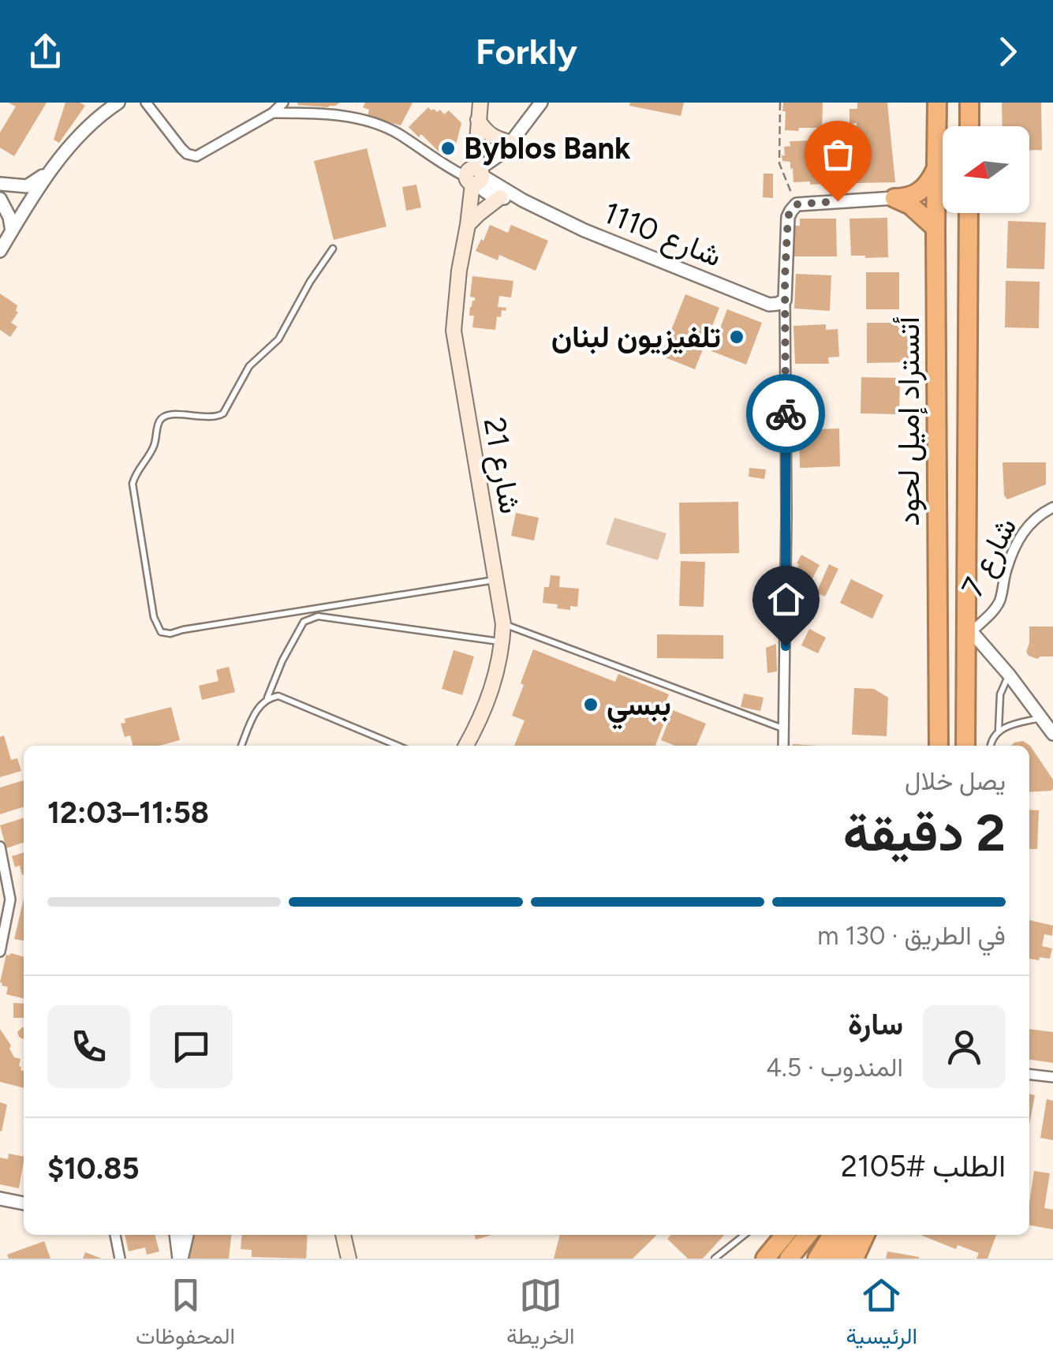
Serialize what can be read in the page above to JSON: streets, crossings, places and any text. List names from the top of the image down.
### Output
{
  "streets": {
    "highway": ["أتستراد إميل لحود"],
    "main road": ["شارع 21"],
    "street": ["شارع 1110", "شارع 7"]
  },
  "crossings": [
    ["أتستراد إميل لحود", "شارع 7"]
  ],
  "places": ["Byblos Bank", "تلفيزيون لبنان", "ببسي"],
  "north": "left",
  "page": {
    "header": "Forkly",
    "heading": ["2 دقيقة", "يصل خلال", "11:58–12:03"],
    "panel": [
      "سارة",
      "المندوب · 4.5",
      "الطلب #2105",
      "$10.85"
    ],
    "bar": "في الطريق · 130 m",
    "tabs": ["الرئيسية", "الخريطة", "المحفوظات"]
  }
}
